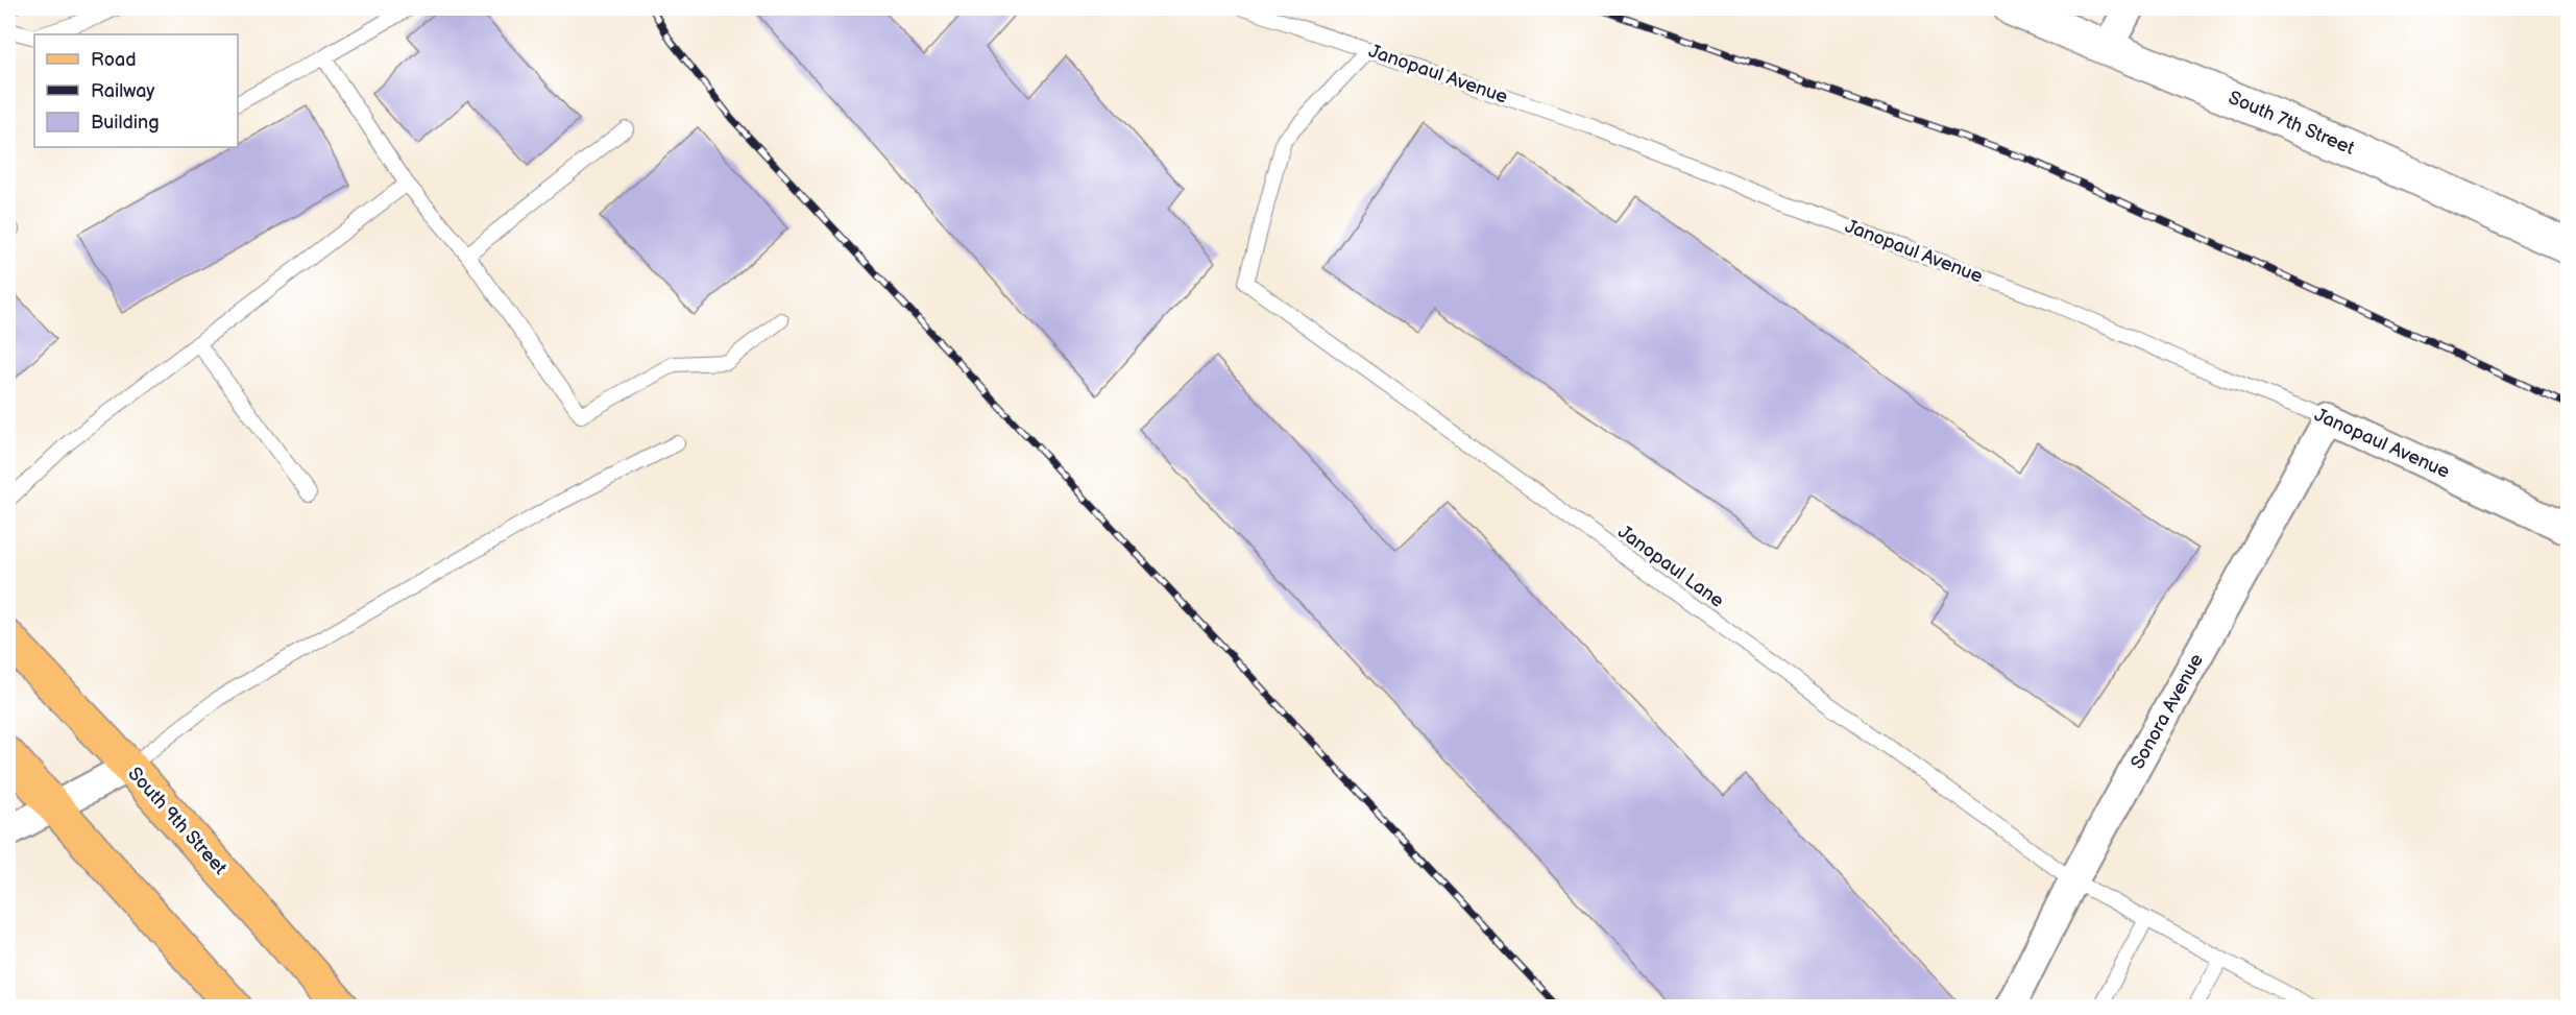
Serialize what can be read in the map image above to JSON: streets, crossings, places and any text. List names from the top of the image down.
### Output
{
  "streets": {
    "main road": ["South 9th Street"],
    "street": ["Janopaul Avenue", "South 7th Street", "Sonora Avenue"],
    "lane": ["Janopaul Lane"]
  },
  "crossings": [
    ["Janopaul Avenue", "Janopaul Lane"],
    ["Janopaul Avenue", "Sonora Avenue"],
    ["Janopaul Lane", "Sonora Avenue"]
  ],
  "legend": ["Road", "Railway", "Building"]
}
